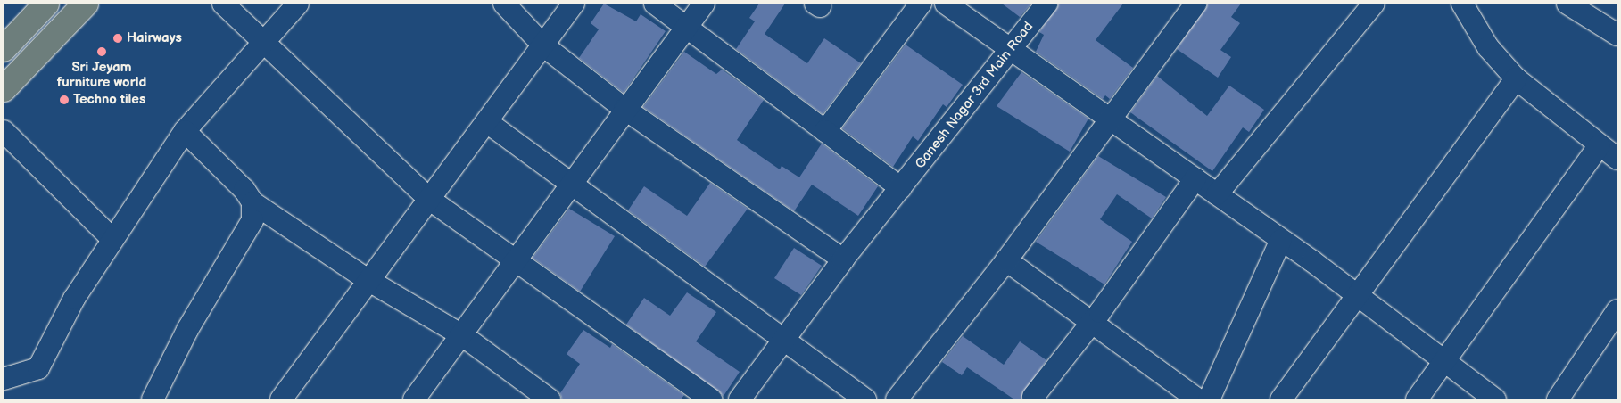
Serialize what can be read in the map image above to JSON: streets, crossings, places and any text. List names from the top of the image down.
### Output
{
  "streets": {
    "street": ["Ganesh Nagar 3rd Main Road"]
  },
  "places": ["Hairways", "Sri Jeyam furniture world", "Techno tiles"]
}
